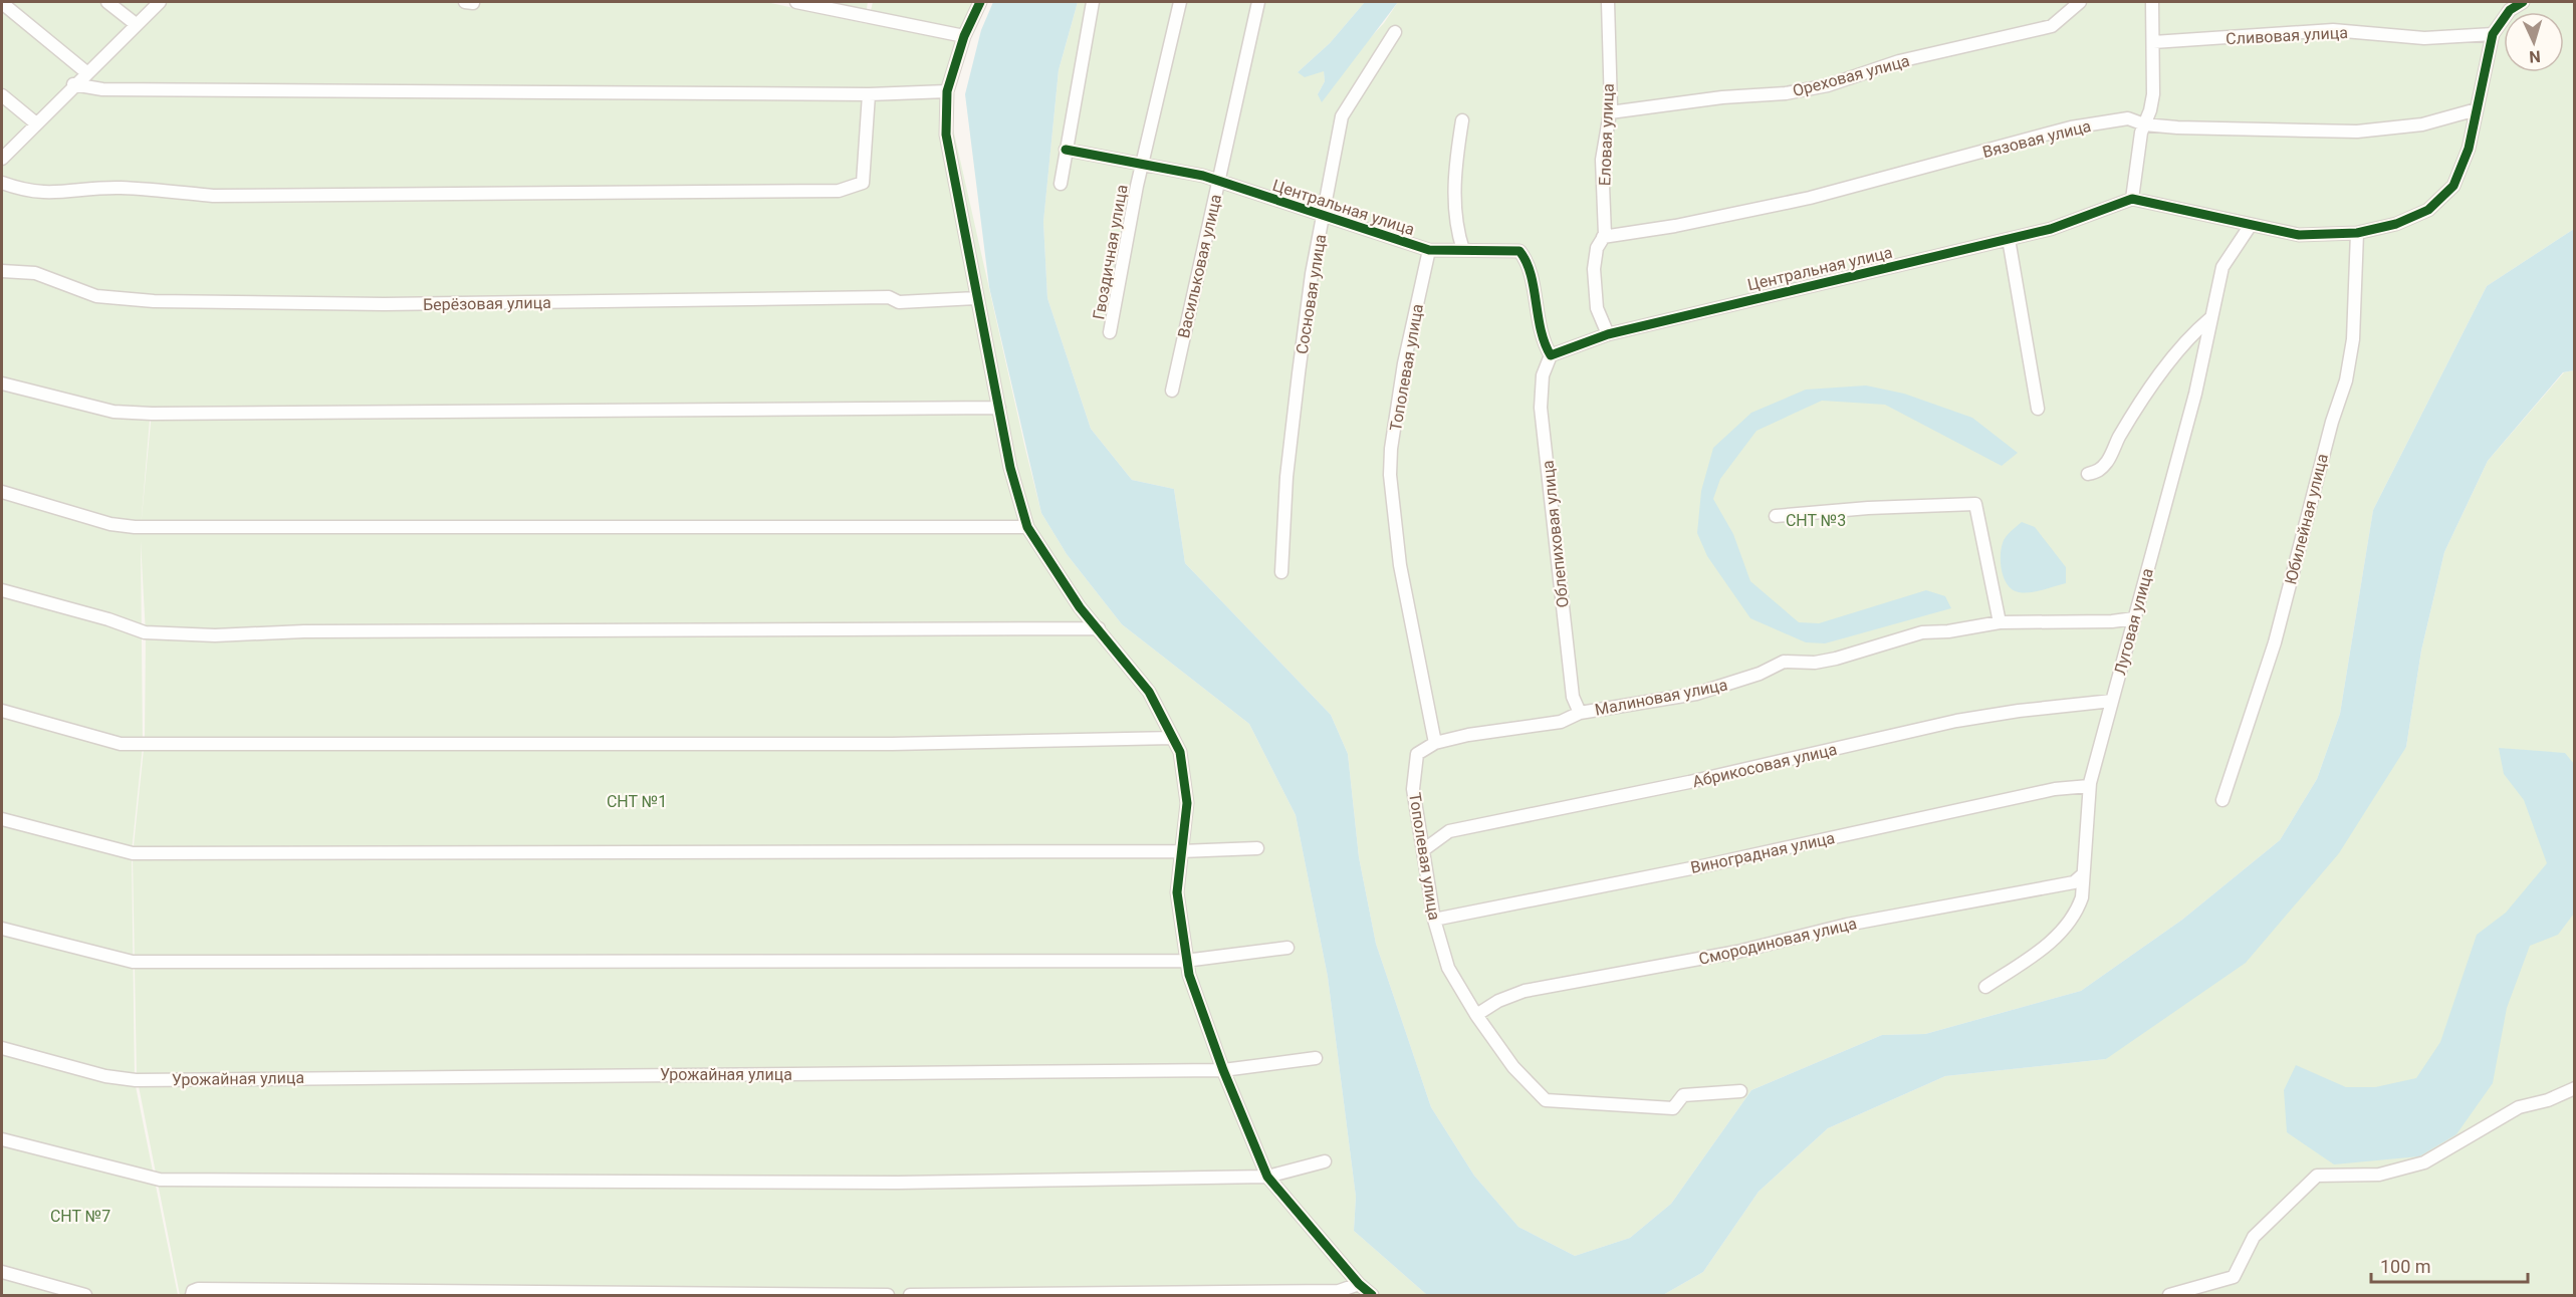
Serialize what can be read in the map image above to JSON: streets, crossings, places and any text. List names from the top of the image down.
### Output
{
  "streets": {
    "street": [
      "Сливовая улица",
      "Ореховая улица",
      "Еловая улица",
      "Вязовая улица",
      "Центральная улица",
      "Гвоздичная улица",
      "Васильковая улица",
      "Сосновая улица",
      "Берёзовая улица",
      "Тополевая улица",
      "Юбилейная улица",
      "Облепиховая улица",
      "Луговая улица",
      "Малиновая улица",
      "Абрикосовая улица",
      "Виноградная улица",
      "Смородиновая улица",
      "Урожайная улица"
    ]
  },
  "crossings": [
    ["Ореховая улица", "Еловая улица"],
    ["Еловая улица", "Вязовая улица"],
    ["Еловая улица", "Центральная улица"],
    ["Центральная улица", "Гвоздичная улица"],
    ["Центральная улица", "Васильковая улица"],
    ["Центральная улица", "Сосновая улица"],
    ["Центральная улица", "Тополевая улица"],
    ["Центральная улица", "Облепиховая улица"],
    ["Тополевая улица", "Малиновая улица"],
    ["Тополевая улица", "Абрикосовая улица"],
    ["Тополевая улица", "Виноградная улица"],
    ["Тополевая улица", "Смородиновая улица"],
    ["Облепиховая улица", "Малиновая улица"],
    ["Луговая улица", "Малиновая улица"],
    ["Луговая улица", "Абрикосовая улица"],
    ["Луговая улица", "Виноградная улица"],
    ["Луговая улица", "Смородиновая улица"]
  ],
  "parks": ["СНТ №3", "СНТ №1", "СНТ №7"],
  "scale_bar": "100 m",
  "north": "bottom"
}
